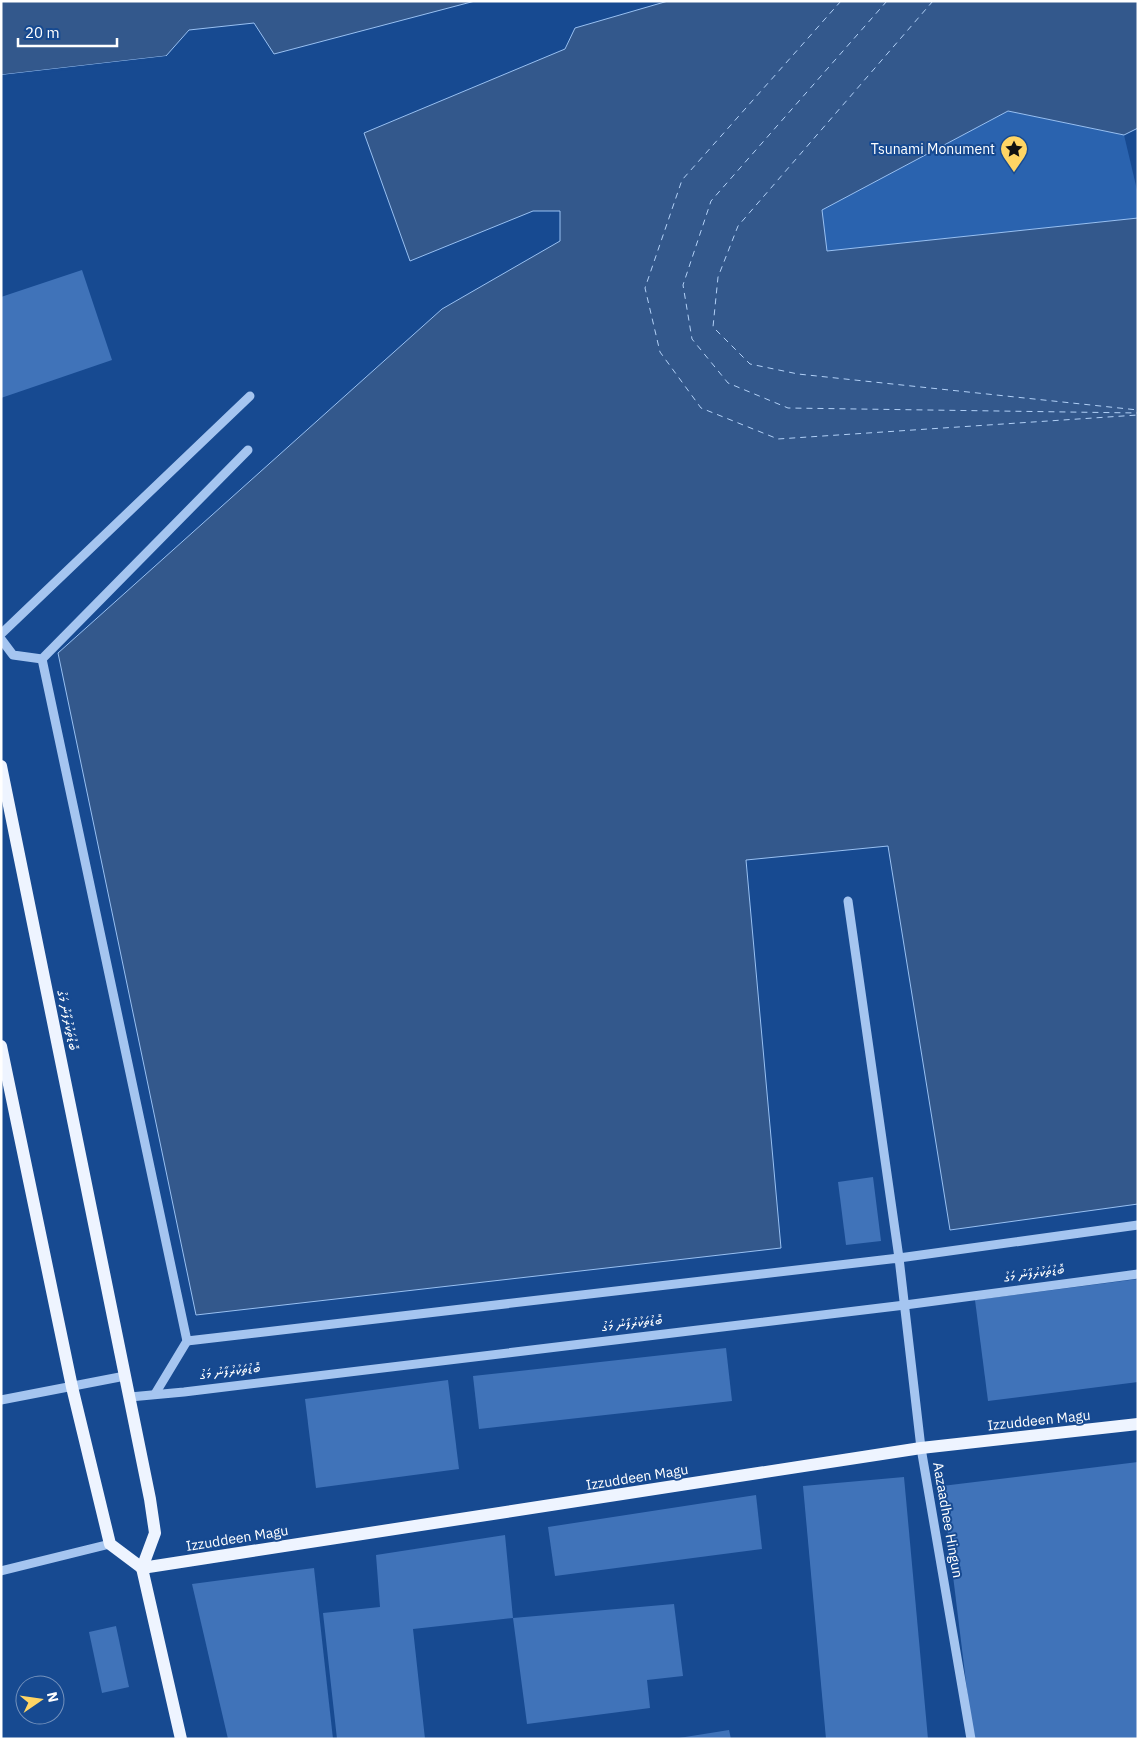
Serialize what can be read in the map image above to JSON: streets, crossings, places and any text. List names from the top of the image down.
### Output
{
  "streets": {
    "main road": ["ބޮޑުތަކުރުފާނު މަގު", "Izzuddeen Magu"],
    "street": ["Aazaadhee Hingun"]
  },
  "crossings": [
    ["ބޮޑުތަކުރުފާނު މަގު", "Izzuddeen Magu"],
    ["ބޮޑުތަކުރުފާނު މަގު", "Aazaadhee Hingun"],
    ["Izzuddeen Magu", "Aazaadhee Hingun"]
  ],
  "places": {
    "place": ["Tsunami Monument"]
  },
  "scale_bar": "20 m",
  "north": "right"
}
